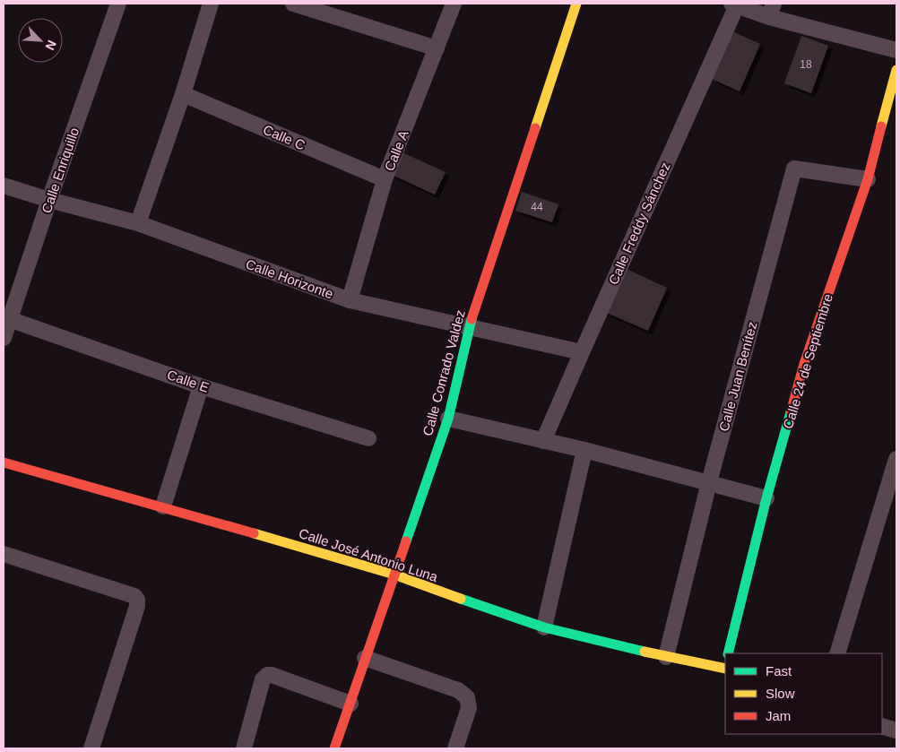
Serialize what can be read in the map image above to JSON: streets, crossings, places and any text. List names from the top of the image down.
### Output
{
  "streets": {
    "street": [
      "Calle C",
      "Calle A",
      "Calle Enriquillo",
      "Calle Freddy Sánchez",
      "Calle Horizonte",
      "Calle 24 de Septiembre",
      "Calle Conrado Valdez",
      "Calle Juan Benítez",
      "Calle E",
      "Calle José Antonio Luna"
    ]
  },
  "crossings": [
    ["Calle C", "Calle A"],
    ["Calle A", "Calle Horizonte"],
    ["Calle Enriquillo", "Calle Horizonte"],
    ["Calle Enriquillo", "Calle E"],
    ["Calle Freddy Sánchez", "Calle Horizonte"],
    ["Calle Horizonte", "Calle Conrado Valdez"],
    ["Calle 24 de Septiembre", "Calle Juan Benítez"],
    ["Calle Conrado Valdez", "Calle José Antonio Luna"],
    ["Calle Juan Benítez", "Calle José Antonio Luna"]
  ],
  "house_numbers": ["18", "44"],
  "legend": ["Fast", "Slow", "Jam"],
  "north": "bottom right"
}
